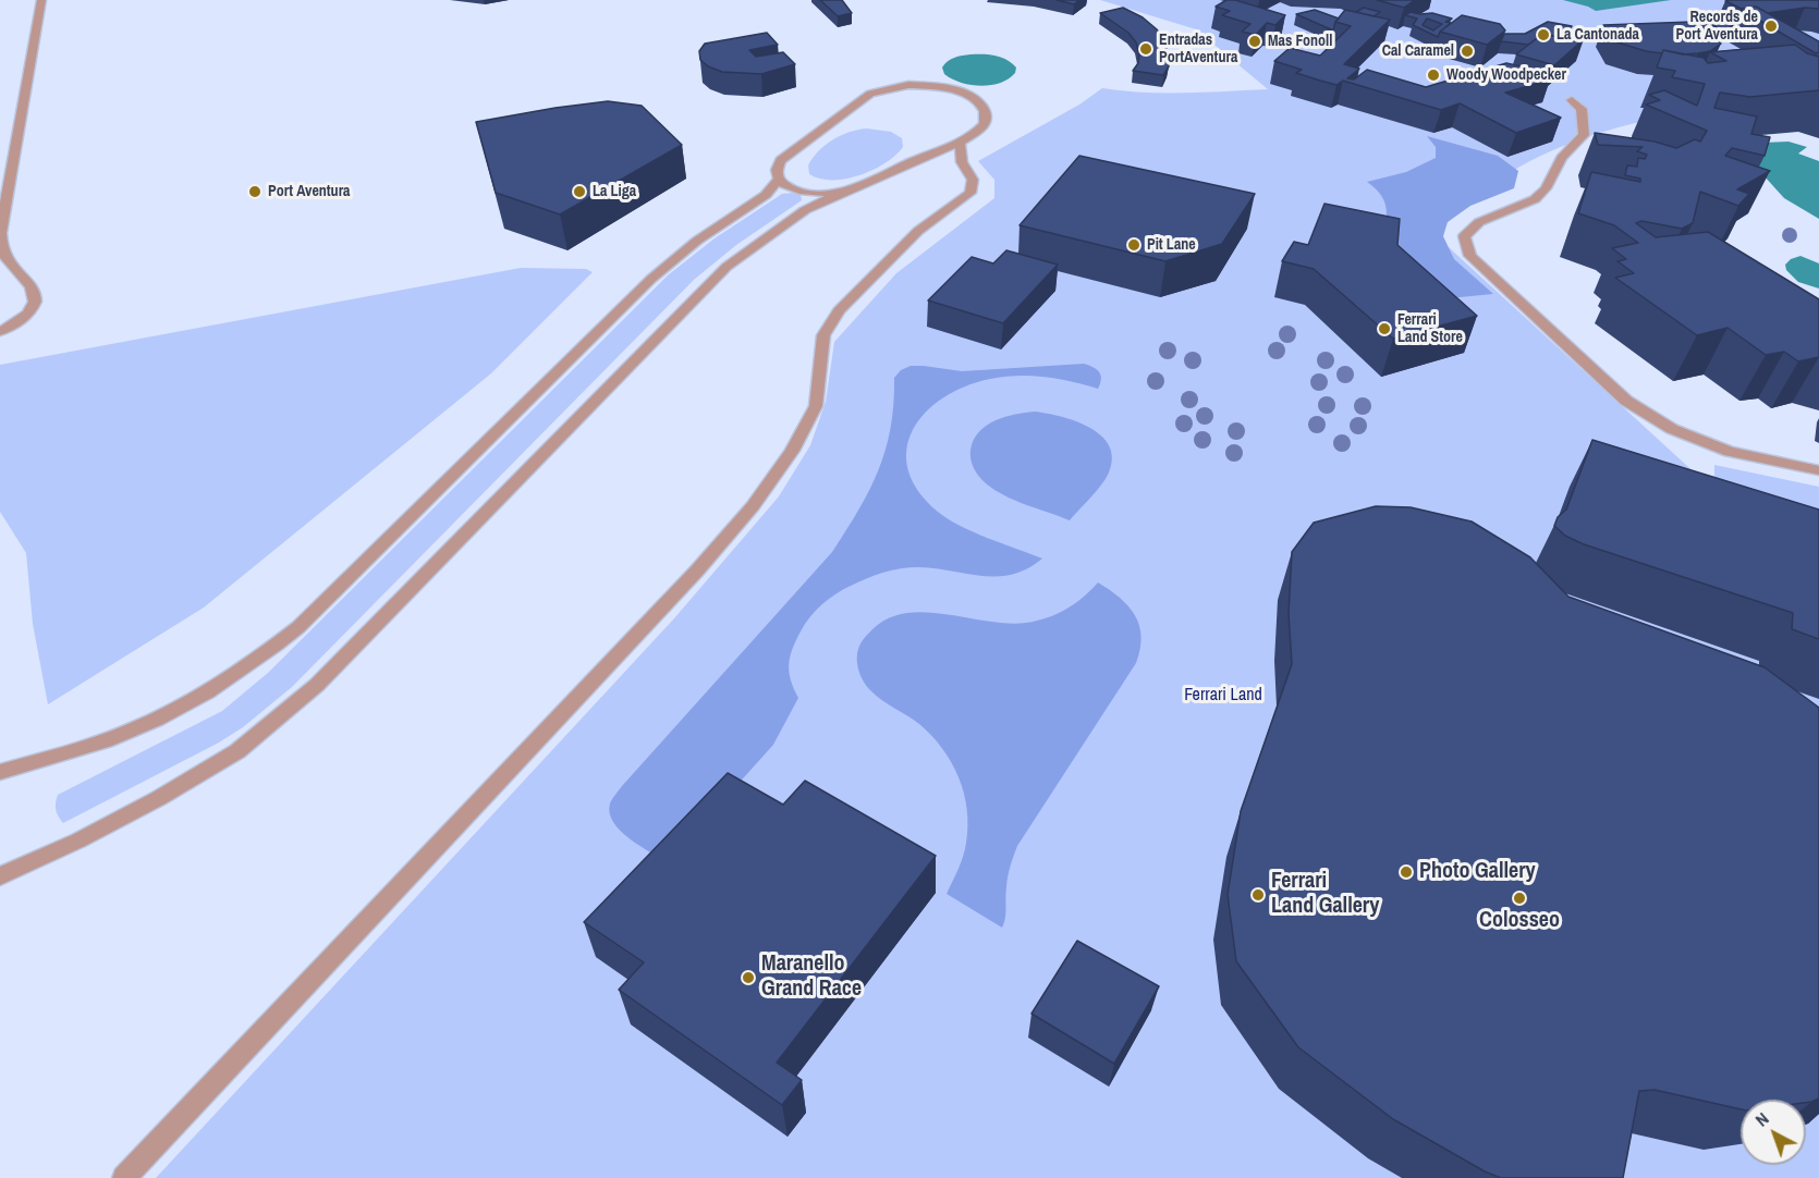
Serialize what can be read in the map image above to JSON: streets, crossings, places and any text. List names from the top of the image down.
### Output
{
  "parks": ["Ferrari Land"],
  "places": [
    "Records de Port Aventura",
    "La Cantonada",
    "Mas Fonoll",
    "Entradas PortAventura",
    "Cal Caramel",
    "Woody Woodpecker",
    "Port Aventura",
    "La Liga",
    "Pit Lane",
    "Ferrari Land Store",
    "Photo Gallery",
    "Ferrari Land Gallery",
    "Colosseo",
    "Maranello Grand Race"
  ],
  "north": "top left"
}
